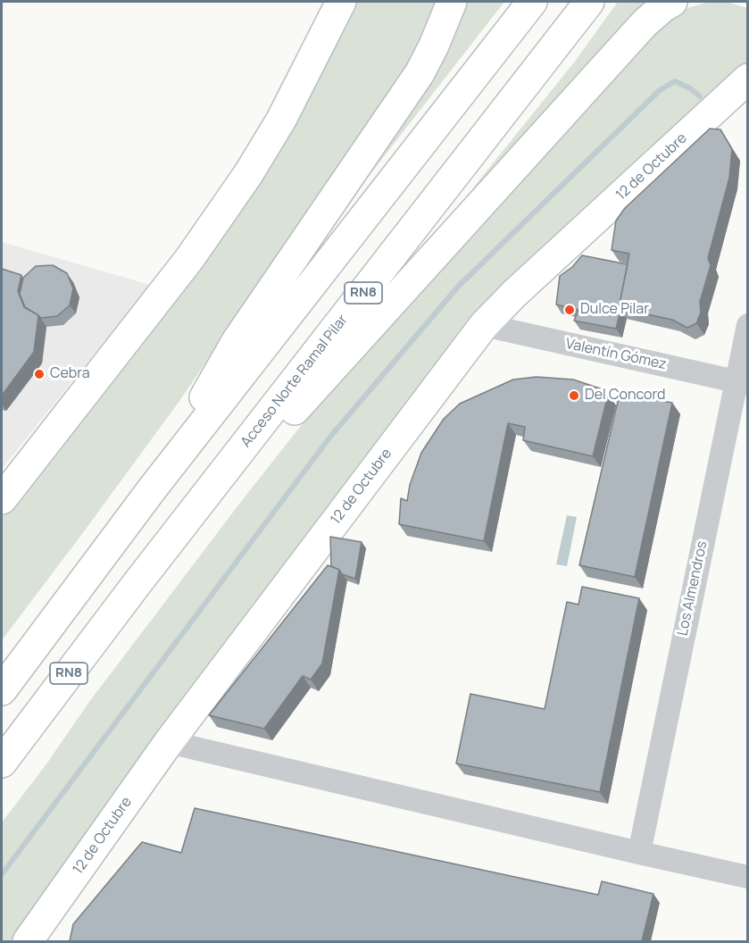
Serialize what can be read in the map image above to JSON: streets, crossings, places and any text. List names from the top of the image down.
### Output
{
  "streets": {
    "main road": ["12 de Octubre", "RN8", "Acceso Norte Ramal Pilar"],
    "street": ["Valentín Gómez", "Los Almendros"]
  },
  "crossings": [
    ["12 de Octubre", "Valentín Gómez"],
    ["Valentín Gómez", "Los Almendros"]
  ],
  "places": ["Dulce Pilar", "Cebra", "Del Concord"]
}
